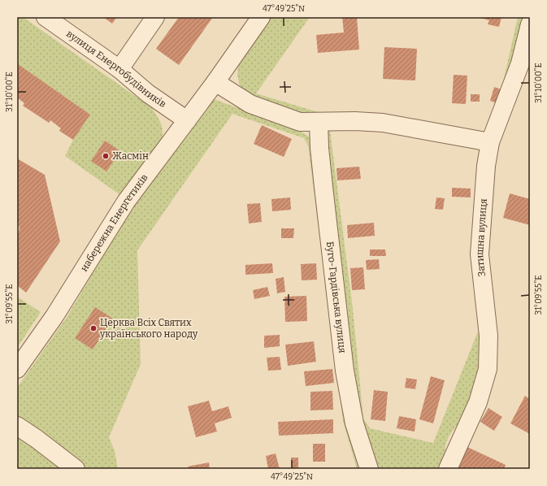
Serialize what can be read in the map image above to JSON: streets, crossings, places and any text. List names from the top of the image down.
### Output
{
  "streets": {
    "street": [
      "вулиця Енергобудівників",
      "набережна Енергетиків",
      "Затишна вулиця",
      "Буго-Гардівська вулиця"
    ]
  },
  "crossings": [
    ["вулиця Енергобудівників", "набережна Енергетиків"]
  ],
  "places": ["Жасмін", "Церква Всіх Святих українського народу"],
  "coordinates": ["47°49'25\"N", "31°10'00\"E", "31°09'55\"E"]
}
